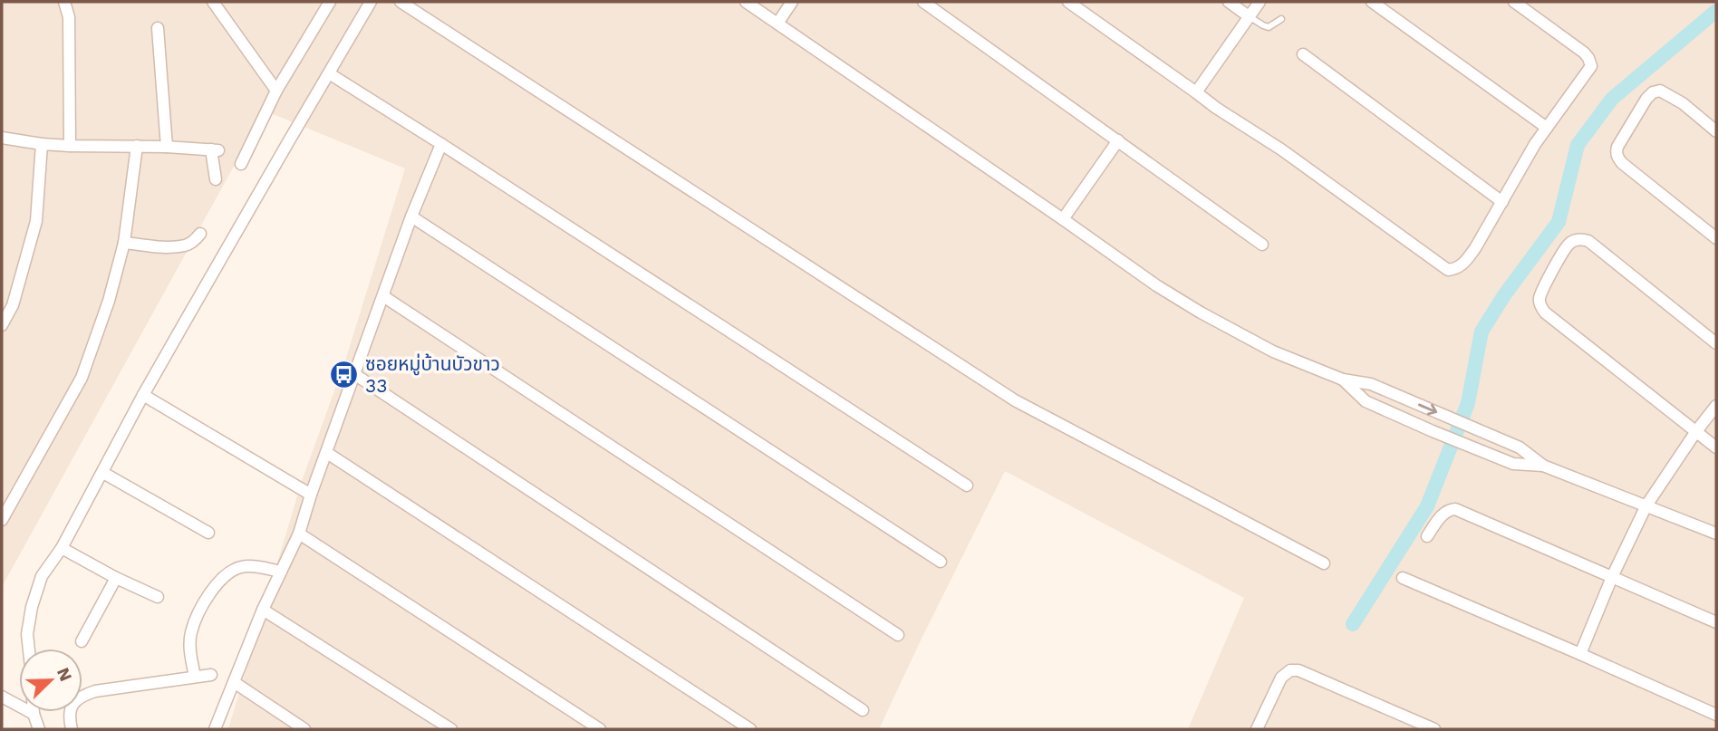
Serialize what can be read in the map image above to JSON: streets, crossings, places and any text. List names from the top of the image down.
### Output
{
  "places": {
    "bus stop": ["ซอยหมู่บ้านบัวขาว 33"]
  },
  "north": "top right"
}
